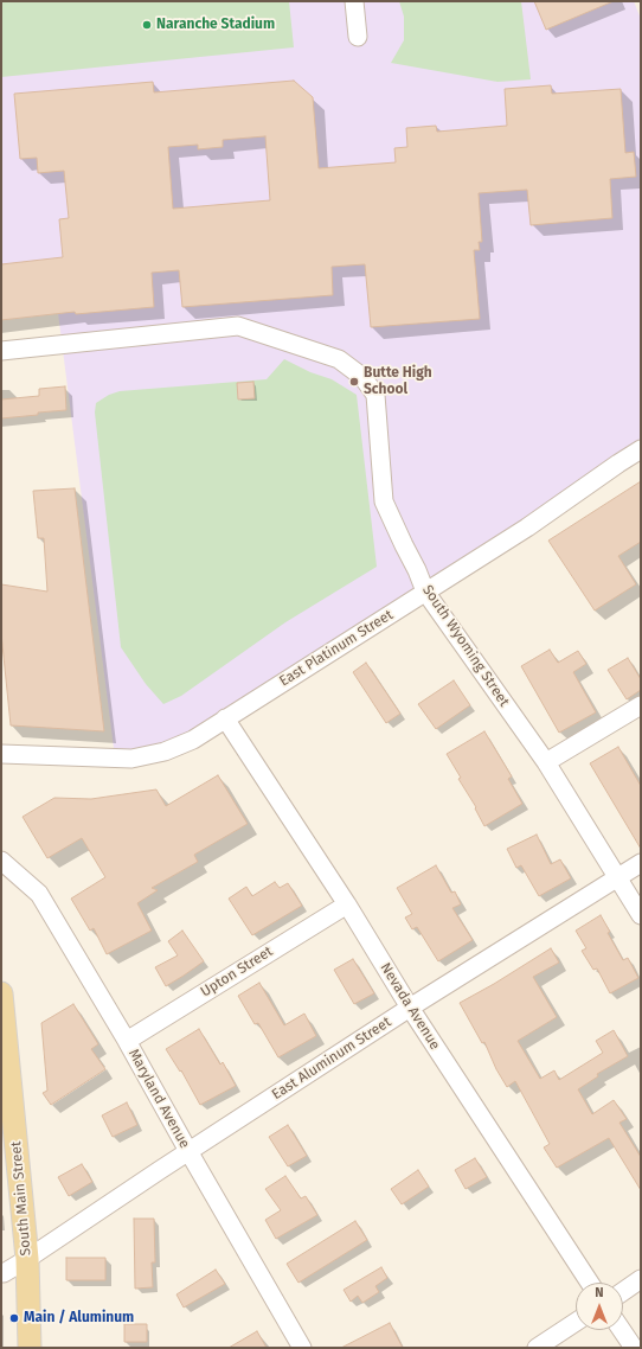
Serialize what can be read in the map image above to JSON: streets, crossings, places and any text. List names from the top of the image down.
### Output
{
  "streets": {
    "main road": ["South Main Street"],
    "street": [
      "South Wyoming Street",
      "East Platinum Street",
      "Upton Street",
      "Nevada Avenue",
      "East Aluminum Street",
      "Maryland Avenue"
    ]
  },
  "crossings": [
    ["South Wyoming Street", "East Platinum Street"],
    ["South Wyoming Street", "East Aluminum Street"],
    ["East Platinum Street", "Nevada Avenue"],
    ["Upton Street", "Nevada Avenue"],
    ["Upton Street", "Maryland Avenue"],
    ["Nevada Avenue", "East Aluminum Street"],
    ["East Aluminum Street", "Maryland Avenue"],
    ["East Aluminum Street", "South Main Street"]
  ],
  "places": ["Naranche Stadium", "Butte High School", "Main / Aluminum"],
  "north": "top"
}
